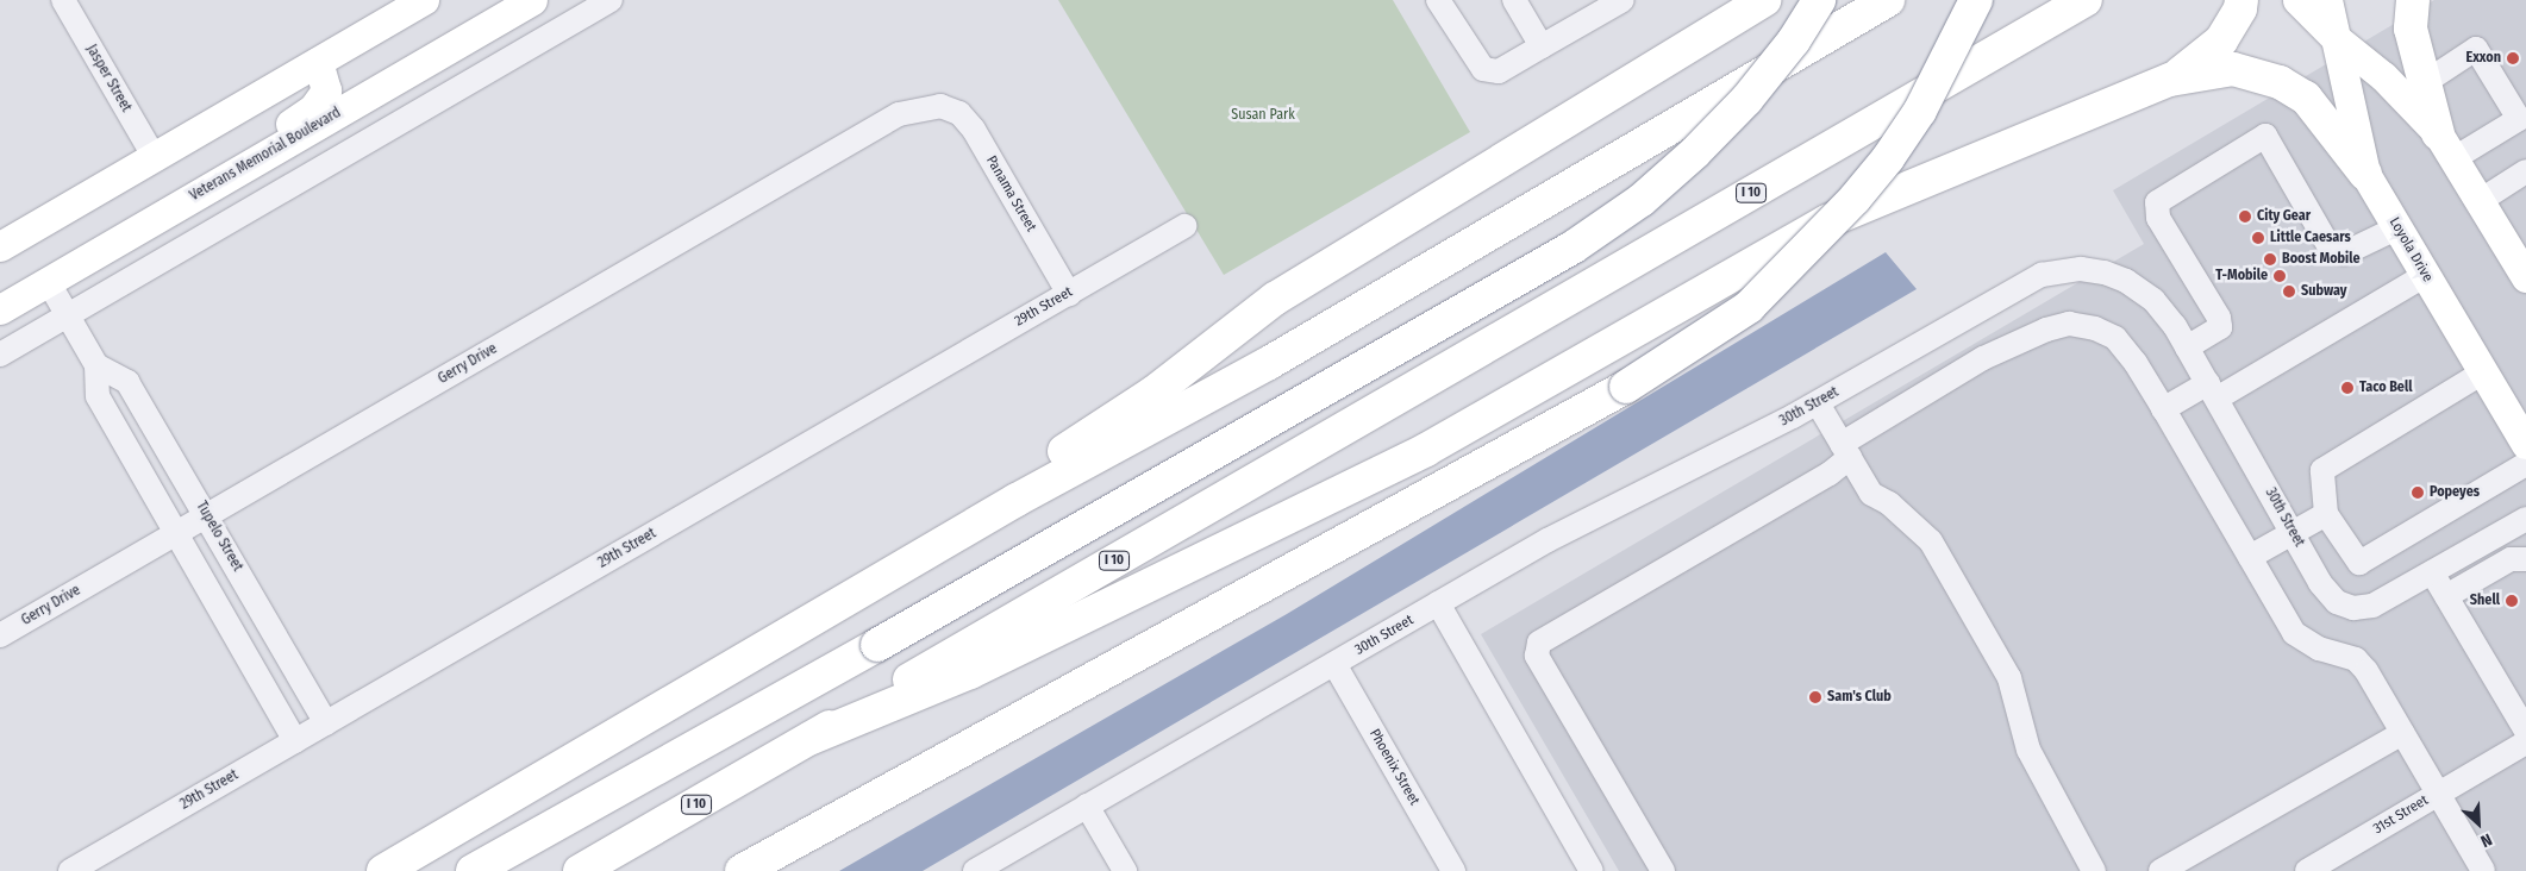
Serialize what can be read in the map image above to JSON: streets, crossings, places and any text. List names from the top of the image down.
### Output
{
  "streets": {
    "highway": ["I 10"],
    "main road": ["Veterans Memorial Boulevard", "Loyola Drive"],
    "street": [
      "Jasper Street",
      "Panama Street",
      "29th Street",
      "Gerry Drive",
      "30th Street",
      "Tupelo Street",
      "Phoenix Street",
      "31st Street"
    ]
  },
  "crossings": [
    ["Panama Street", "29th Street"],
    ["Panama Street", "Gerry Drive"],
    ["29th Street", "Tupelo Street"],
    ["Gerry Drive", "Tupelo Street"],
    ["30th Street", "Phoenix Street"]
  ],
  "parks": ["Susan Park"],
  "places": [
    "Exxon",
    "City Gear",
    "Little Caesars",
    "Boost Mobile",
    "T-Mobile",
    "Subway",
    "Taco Bell",
    "Popeyes",
    "Shell",
    "Sam's Club"
  ],
  "north": "bottom right"
}
